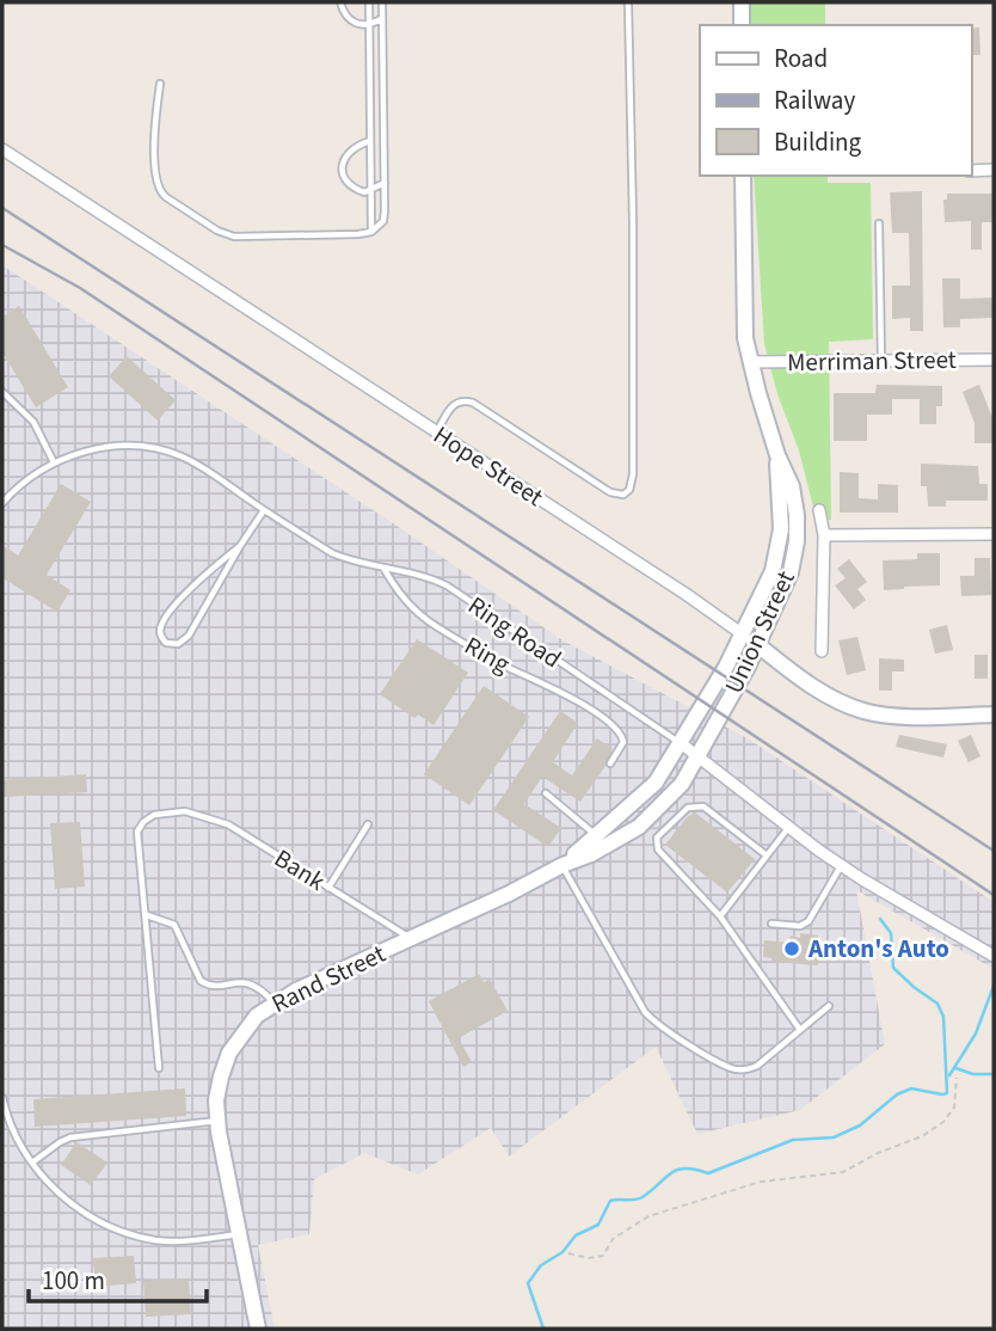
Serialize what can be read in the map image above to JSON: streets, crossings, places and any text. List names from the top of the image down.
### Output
{
  "streets": {
    "street": [
      "Merriman Street",
      "Hope Street",
      "Ring Road",
      "Union Street",
      "Rand Street"
    ],
    "lane": ["Ring", "Bank"]
  },
  "crossings": [
    ["Merriman Street", "Union Street"],
    ["Hope Street", "Union Street"],
    ["Ring Road", "Union Street"],
    ["Ring Road", "Ring"],
    ["Ring Road", "Rand Street"],
    ["Union Street", "Rand Street"],
    ["Bank", "Rand Street"]
  ],
  "places": ["Anton's Auto"],
  "legend": ["Road", "Railway", "Building"],
  "scale_bar": "100 m"
}
